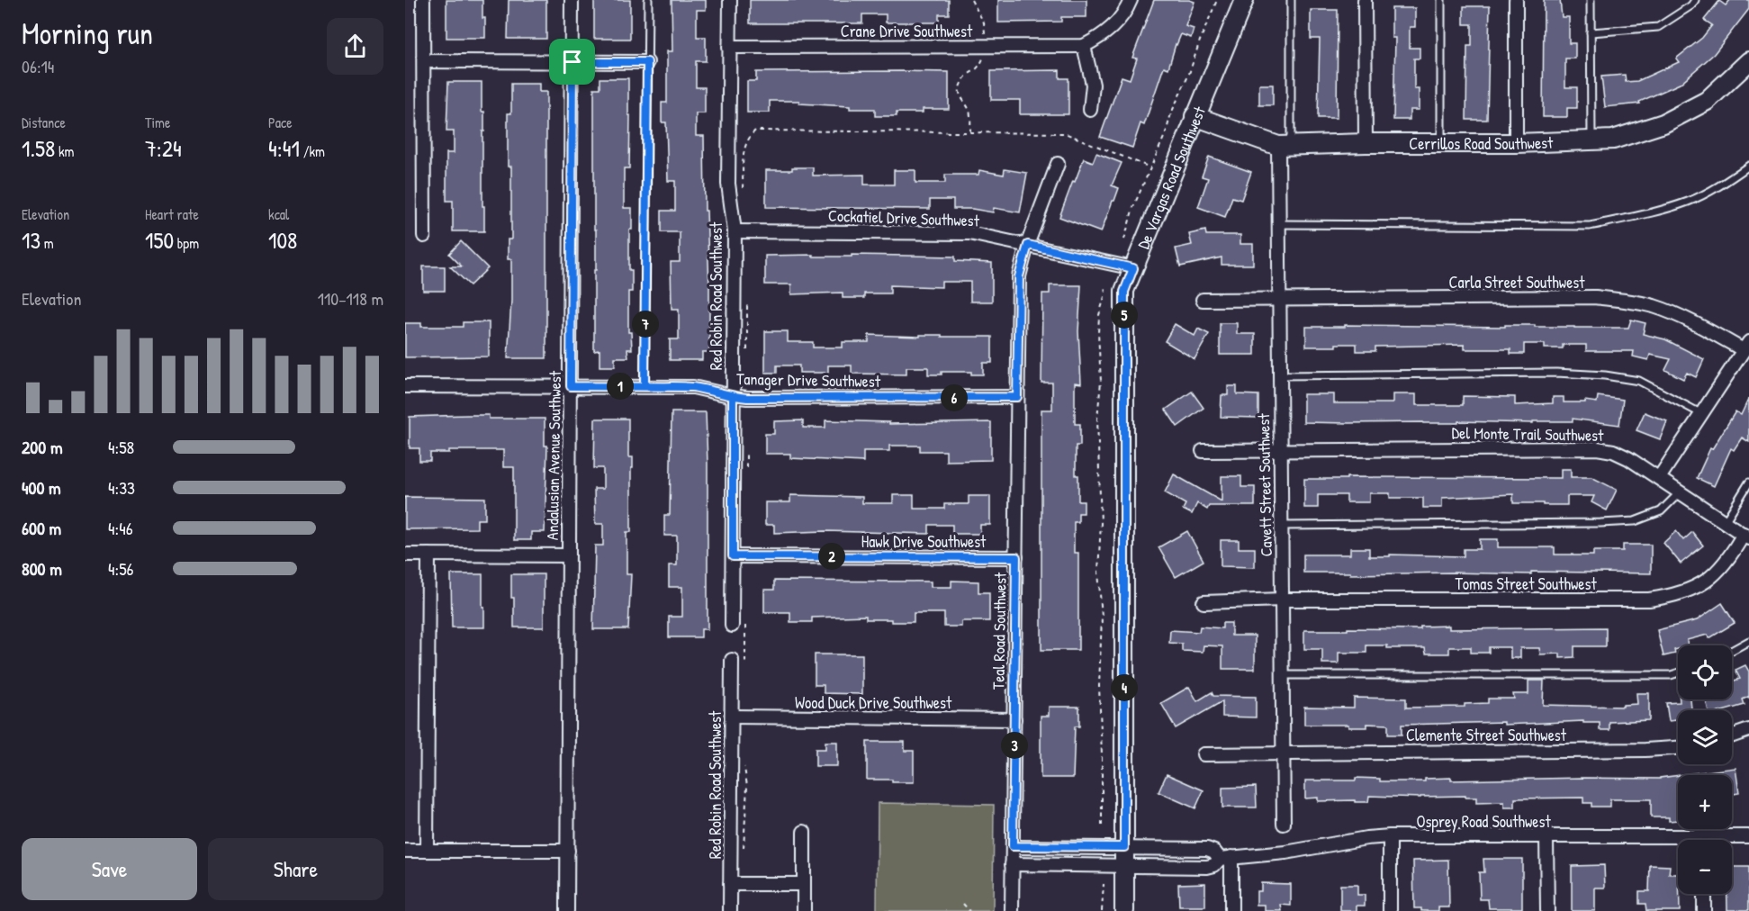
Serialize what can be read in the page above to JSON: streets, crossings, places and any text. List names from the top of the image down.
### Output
{
  "streets": {
    "street": [
      "Crane Drive Southwest",
      "Cerrillos Road Southwest",
      "De Vargas Road Southwest",
      "Cockatiel Drive Southwest",
      "Carla Street Southwest",
      "Red Robin Road Southwest",
      "Tanager Drive Southwest",
      "Del Monte Trail Southwest",
      "Andalusian Avenue Southwest",
      "Cavett Street Southwest",
      "Hawk Drive Southwest",
      "Tomas Street Southwest",
      "Teal Road Southwest",
      "Wood Duck Drive Southwest",
      "Clemente Street Southwest",
      "Osprey Road Southwest"
    ]
  },
  "crossings": [
    ["Crane Drive Southwest", "Red Robin Road Southwest"],
    ["Cerrillos Road Southwest", "De Vargas Road Southwest"],
    ["Cerrillos Road Southwest", "Cavett Street Southwest"],
    ["De Vargas Road Southwest", "Cockatiel Drive Southwest"],
    ["De Vargas Road Southwest", "Osprey Road Southwest"],
    ["Cockatiel Drive Southwest", "Red Robin Road Southwest"],
    ["Cockatiel Drive Southwest", "Teal Road Southwest"],
    ["Carla Street Southwest", "Cavett Street Southwest"],
    ["Red Robin Road Southwest", "Tanager Drive Southwest"],
    ["Red Robin Road Southwest", "Hawk Drive Southwest"],
    ["Red Robin Road Southwest", "Wood Duck Drive Southwest"],
    ["Tanager Drive Southwest", "Andalusian Avenue Southwest"],
    ["Tanager Drive Southwest", "Teal Road Southwest"],
    ["Del Monte Trail Southwest", "Cavett Street Southwest"],
    ["Del Monte Trail Southwest", "Tomas Street Southwest"],
    ["Cavett Street Southwest", "Tomas Street Southwest"],
    ["Cavett Street Southwest", "Clemente Street Southwest"],
    ["Hawk Drive Southwest", "Teal Road Southwest"],
    ["Teal Road Southwest", "Wood Duck Drive Southwest"],
    ["Teal Road Southwest", "Osprey Road Southwest"]
  ],
  "page": {
    "heading": ["Morning run", "06:14"],
    "stats": [
      ["Distance", "1.58 km"],
      ["Time", "7:24"],
      ["Pace", "4:41 /km"],
      ["Elevation", "13 m"],
      ["Heart rate", "150 bpm"],
      ["kcal", "108"]
    ],
    "chart": ["Elevation", "110–118 m"],
    "pins": [
      "5",
      "7",
      "1",
      "6",
      "2",
      "4",
      "3"
    ],
    "list": [
      {
        "name": "200 m",
        "note": "4:58"
      },
      {
        "name": "400 m",
        "note": "4:33"
      },
      {
        "name": "600 m",
        "note": "4:46"
      },
      {
        "name": "800 m",
        "note": "4:56"
      }
    ],
    "map_buttons": ["+", "−"],
    "buttons": ["Save", "Share"]
  }
}
